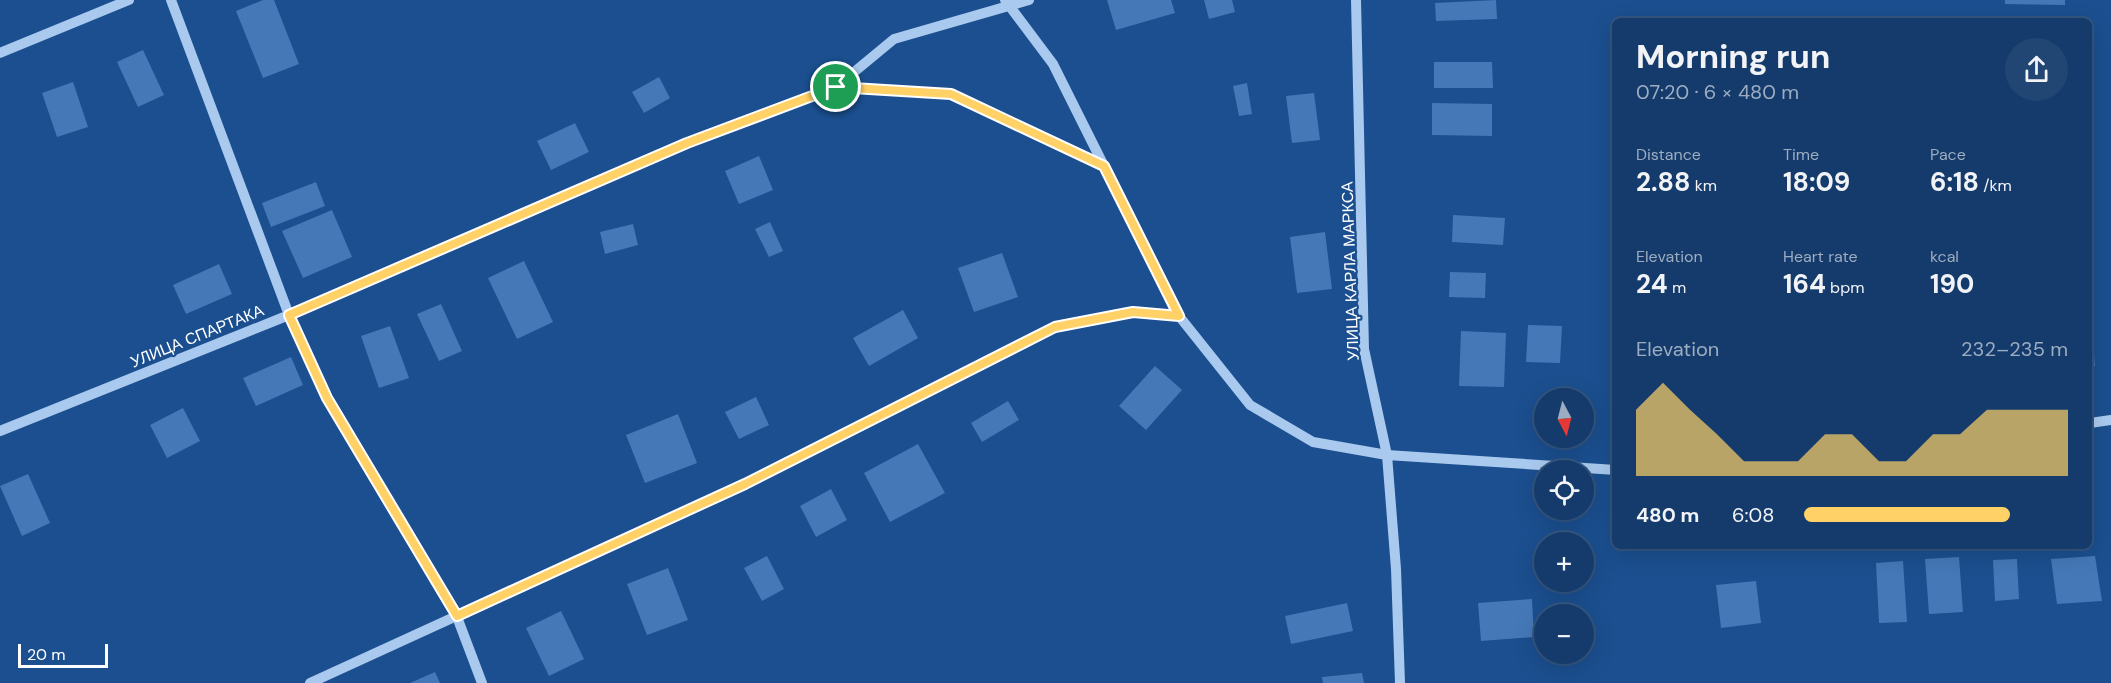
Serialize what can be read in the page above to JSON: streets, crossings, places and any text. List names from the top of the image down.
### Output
{
  "streets": {
    "street": ["УЛИЦА КАРЛА МАРКСА", "УЛИЦА СПАРТАКА"]
  },
  "scale_bar": "20 m",
  "north": "bottom",
  "page": {
    "heading": ["Morning run", "07:20 · 6 × 480 m"],
    "stats": [
      ["Distance", "2.88 km"],
      ["Time", "18:09"],
      ["Pace", "6:18 /km"],
      ["Elevation", "24 m"],
      ["Heart rate", "164 bpm"],
      ["kcal", "190"]
    ],
    "chart": ["Elevation", "232–235 m"],
    "map_buttons": ["+", "−"],
    "list": [
      {
        "name": "480 m",
        "note": "6:08"
      }
    ],
    "scale": "20 m"
  }
}
